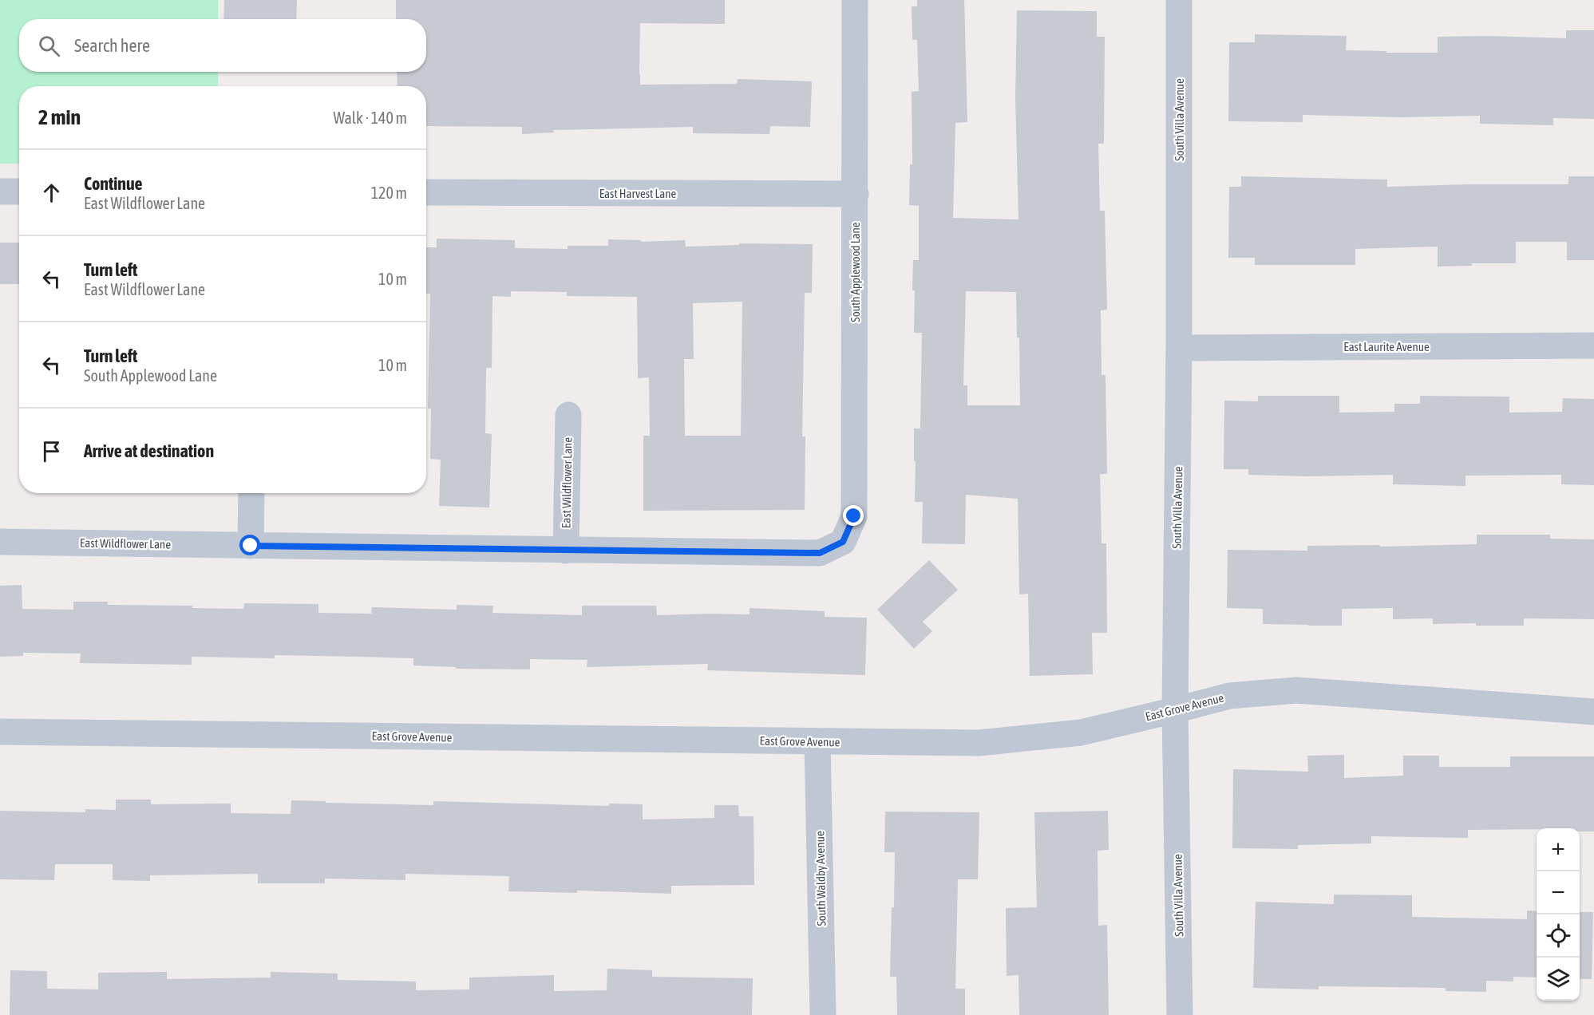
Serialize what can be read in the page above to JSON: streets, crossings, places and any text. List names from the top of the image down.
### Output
{
  "streets": {
    "street": [
      "South Villa Avenue",
      "East Harvest Lane",
      "South Applewood Lane",
      "East Laurite Avenue",
      "East Wildflower Lane",
      "East Grove Avenue",
      "South Waldby Avenue"
    ]
  },
  "crossings": [
    ["South Villa Avenue", "East Laurite Avenue"],
    ["South Villa Avenue", "East Grove Avenue"],
    ["East Harvest Lane", "South Applewood Lane"],
    ["South Applewood Lane", "East Wildflower Lane"],
    ["East Grove Avenue", "South Waldby Avenue"]
  ],
  "page": {
    "search": "Search here",
    "heading": ["2 min", "Walk · 140 m"],
    "list": [
      ["Continue", "East Wildflower Lane", "120 m"],
      ["Turn left", "East Wildflower Lane", "10 m"],
      ["Turn left", "South Applewood Lane", "10 m"],
      "Arrive at destination"
    ],
    "map_buttons": ["+", "−"]
  }
}
